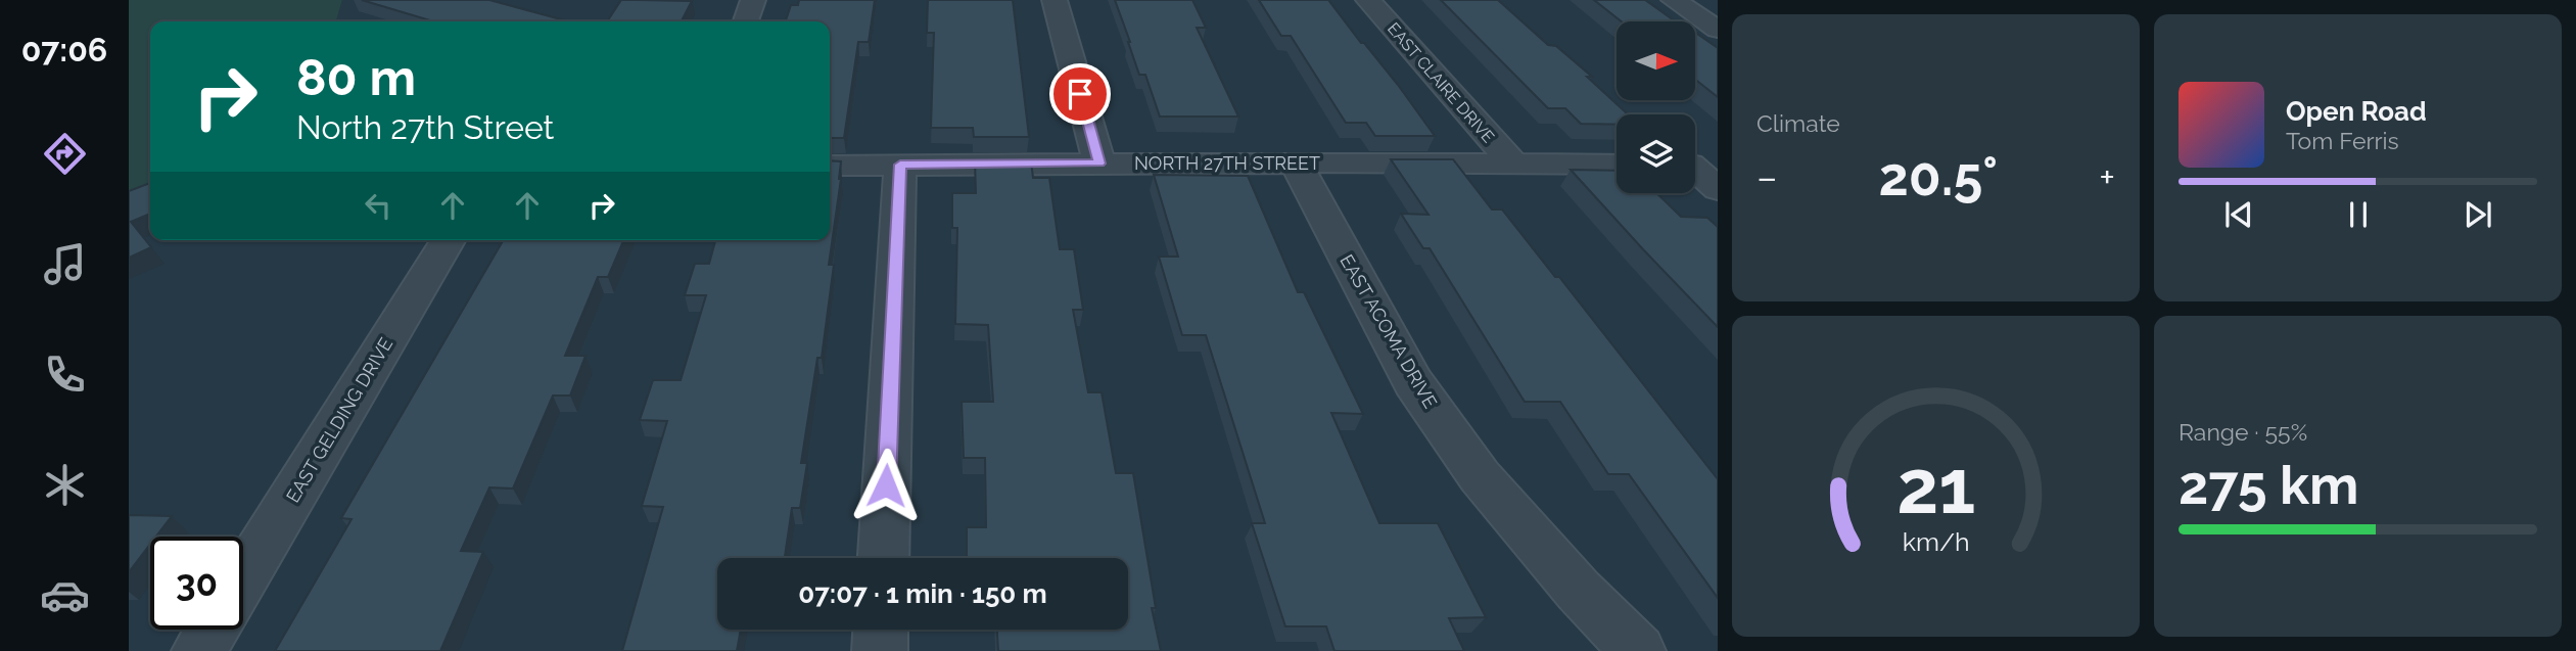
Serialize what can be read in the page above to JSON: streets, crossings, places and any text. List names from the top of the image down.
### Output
{
  "streets": {
    "street": [
      "EAST CLAIRE DRIVE",
      "NORTH 27TH STREET",
      "EAST ACOMA DRIVE",
      "EAST GELDING DRIVE"
    ]
  },
  "crossings": [
    ["EAST CLAIRE DRIVE", "NORTH 27TH STREET"],
    ["NORTH 27TH STREET", "EAST ACOMA DRIVE"]
  ],
  "north": "right",
  "page": {
    "tabs": "07:06",
    "tile": [
      "Climate",
      ["Range · 55%", "275 km"]
    ],
    "turn": ["80 m", "North 27th Street"],
    "song": ["Open Road", "Tom Ferris"],
    "heat": ["−", "20.5°", "+"],
    "limit": "30",
    "trip": "07:07 · 1 min · 150 m",
    "gauge": ["21", "km/h"]
  }
}
